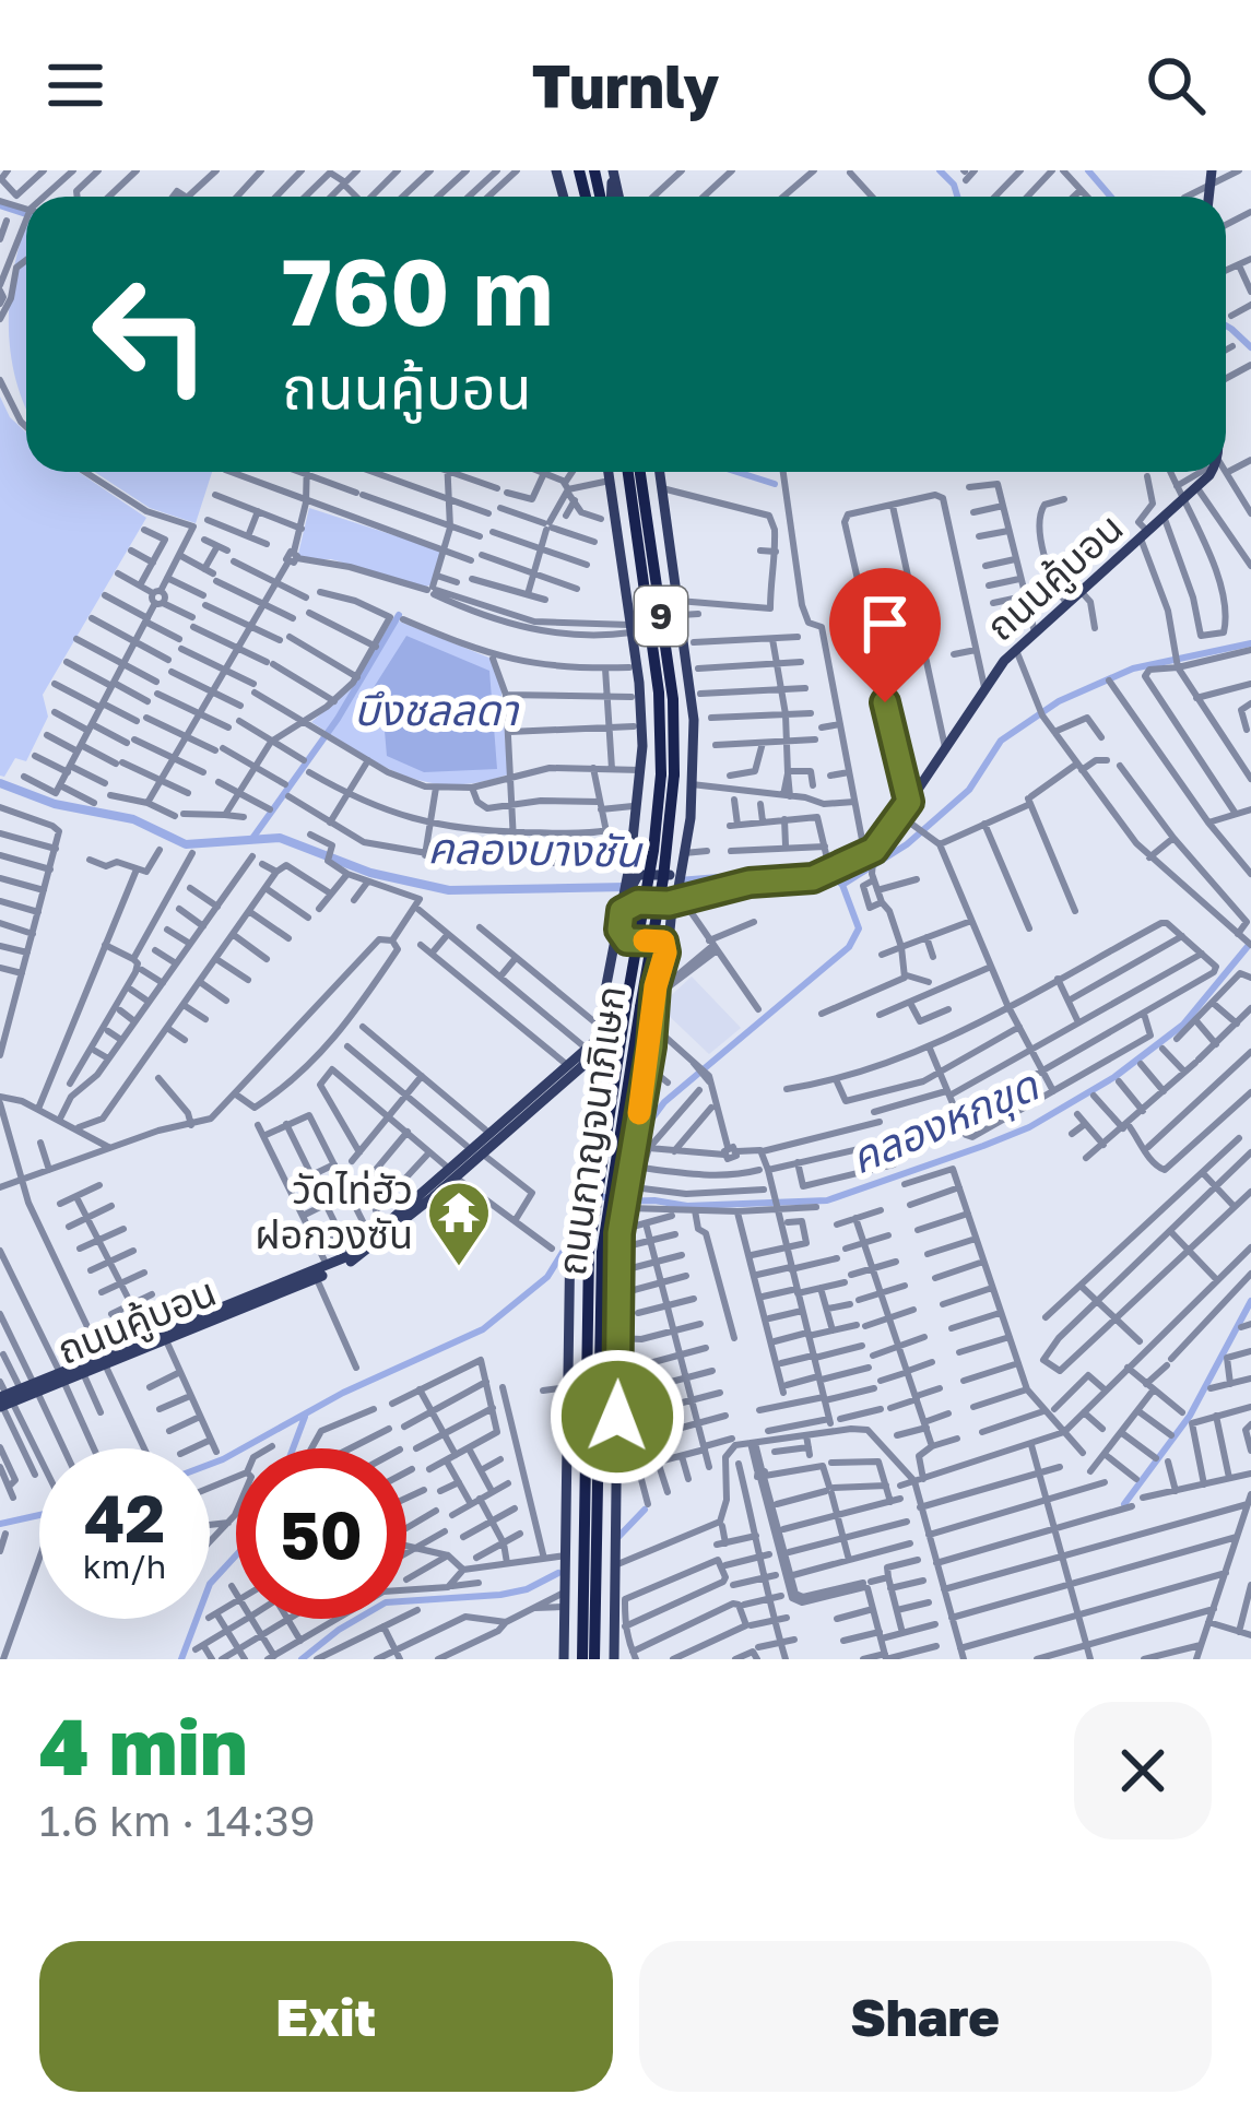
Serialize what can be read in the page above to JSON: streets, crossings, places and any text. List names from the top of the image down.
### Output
{
  "streets": {
    "highway": ["9", "ถนนกาญจนาภิเษก"],
    "main road": ["ถนนคู้บอน"]
  },
  "water": ["บึงชลลดา", "คลองบางชัน", "คลองหกขุด"],
  "places": {
    "temple": ["วัดไท่ฮัว ฝอกวงซัน"]
  },
  "page": {
    "header": "Turnly",
    "turn": ["760 m", "ถนนคู้บอน"],
    "speed": "42 km/h",
    "limit": "50",
    "heading": ["4 min", "1.6 km · 14:39"],
    "buttons": ["Exit", "Share"]
  }
}
